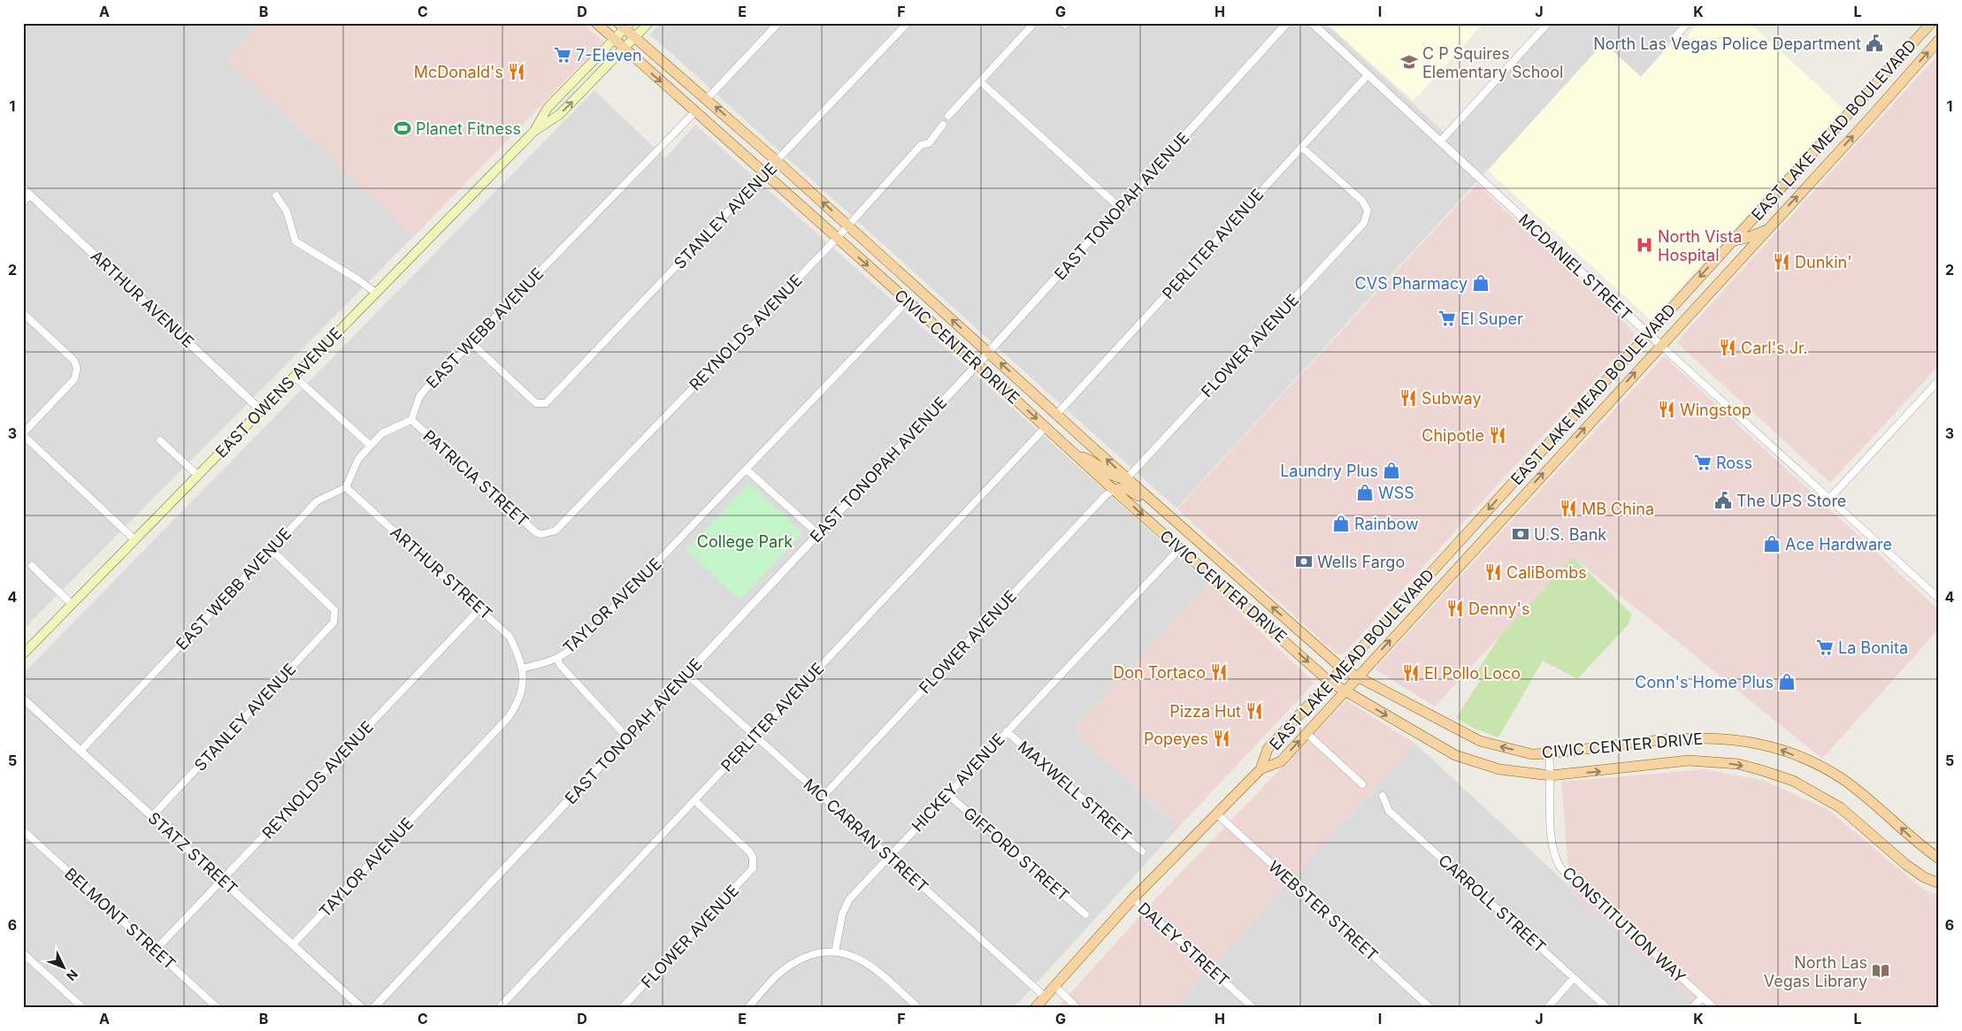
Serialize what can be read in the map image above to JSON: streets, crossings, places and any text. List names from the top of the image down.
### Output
{
  "streets": {
    "main road": ["EAST LAKE MEAD BOULEVARD", "CIVIC CENTER DRIVE", "EAST OWENS AVENUE"],
    "street": [
      "EAST TONOPAH AVENUE",
      "STANLEY AVENUE",
      "PERLITER AVENUE",
      "MCDANIEL STREET",
      "ARTHUR AVENUE",
      "EAST WEBB AVENUE",
      "REYNOLDS AVENUE",
      "FLOWER AVENUE",
      "PATRICIA STREET",
      "ARTHUR STREET",
      "TAYLOR AVENUE",
      "HICKEY AVENUE",
      "MAXWELL STREET",
      "MC CARRAN STREET",
      "STATZ STREET",
      "GIFFORD STREET",
      "CARROLL STREET",
      "WEBSTER STREET",
      "BELMONT STREET",
      "CONSTITUTION WAY",
      "DALEY STREET"
    ]
  },
  "crossings": [
    ["EAST LAKE MEAD BOULEVARD", "MCDANIEL STREET"],
    ["EAST LAKE MEAD BOULEVARD", "CIVIC CENTER DRIVE"],
    ["EAST LAKE MEAD BOULEVARD", "MC CARRAN STREET"],
    ["EAST LAKE MEAD BOULEVARD", "WEBSTER STREET"],
    ["EAST LAKE MEAD BOULEVARD", "DALEY STREET"],
    ["EAST TONOPAH AVENUE", "CIVIC CENTER DRIVE"],
    ["EAST TONOPAH AVENUE", "MC CARRAN STREET"],
    ["STANLEY AVENUE", "EAST WEBB AVENUE"],
    ["STANLEY AVENUE", "CIVIC CENTER DRIVE"],
    ["STANLEY AVENUE", "STATZ STREET"],
    ["PERLITER AVENUE", "MCDANIEL STREET"],
    ["PERLITER AVENUE", "FLOWER AVENUE"],
    ["PERLITER AVENUE", "CIVIC CENTER DRIVE"],
    ["PERLITER AVENUE", "MC CARRAN STREET"],
    ["ARTHUR AVENUE", "EAST OWENS AVENUE"],
    ["EAST WEBB AVENUE", "CIVIC CENTER DRIVE"],
    ["EAST WEBB AVENUE", "PATRICIA STREET"],
    ["EAST WEBB AVENUE", "ARTHUR STREET"],
    ["EAST WEBB AVENUE", "STATZ STREET"],
    ["REYNOLDS AVENUE", "CIVIC CENTER DRIVE"],
    ["REYNOLDS AVENUE", "PATRICIA STREET"],
    ["REYNOLDS AVENUE", "ARTHUR STREET"],
    ["REYNOLDS AVENUE", "STATZ STREET"],
    ["REYNOLDS AVENUE", "BELMONT STREET"],
    ["FLOWER AVENUE", "CIVIC CENTER DRIVE"],
    ["FLOWER AVENUE", "MC CARRAN STREET"],
    ["CIVIC CENTER DRIVE", "EAST OWENS AVENUE"],
    ["CIVIC CENTER DRIVE", "TAYLOR AVENUE"],
    ["CIVIC CENTER DRIVE", "HICKEY AVENUE"],
    ["CIVIC CENTER DRIVE", "CONSTITUTION WAY"],
    ["ARTHUR STREET", "TAYLOR AVENUE"],
    ["TAYLOR AVENUE", "STATZ STREET"],
    ["HICKEY AVENUE", "MAXWELL STREET"],
    ["HICKEY AVENUE", "MC CARRAN STREET"],
    ["HICKEY AVENUE", "GIFFORD STREET"]
  ],
  "parks": ["College Park"],
  "places": {
    "public building": ["North Las Vegas Police Department", "The UPS Store"],
    "supermarket": [
      "7-Eleven",
      "El Super",
      "Ross",
      "La Bonita"
    ],
    "school or university": ["C P Squires Elementary School"],
    "restaurant": [
      "McDonald's",
      "Dunkin'",
      "Carl's Jr.",
      "Subway",
      "Wingstop",
      "Chipotle",
      "MB China",
      "CaliBombs",
      "Denny's",
      "Don Tortaco",
      "El Pollo Loco",
      "Pizza Hut",
      "Popeyes"
    ],
    "sports": ["Planet Fitness"],
    "hospital": ["North Vista Hospital"],
    "shop": [
      "CVS Pharmacy",
      "Laundry Plus",
      "WSS",
      "Rainbow",
      "Ace Hardware",
      "Conn's Home Plus"
    ],
    "bank": ["U.S. Bank", "Wells Fargo"],
    "library": ["North Las Vegas Library"]
  },
  "north": "bottom right",
  "grid": {
    "columns": [
      "A",
      "B",
      "C",
      "D",
      "E",
      "F",
      "G",
      "H",
      "I",
      "J",
      "K",
      "L"
    ],
    "rows": [
      "1",
      "2",
      "3",
      "4",
      "5",
      "6"
    ]
  }
}
